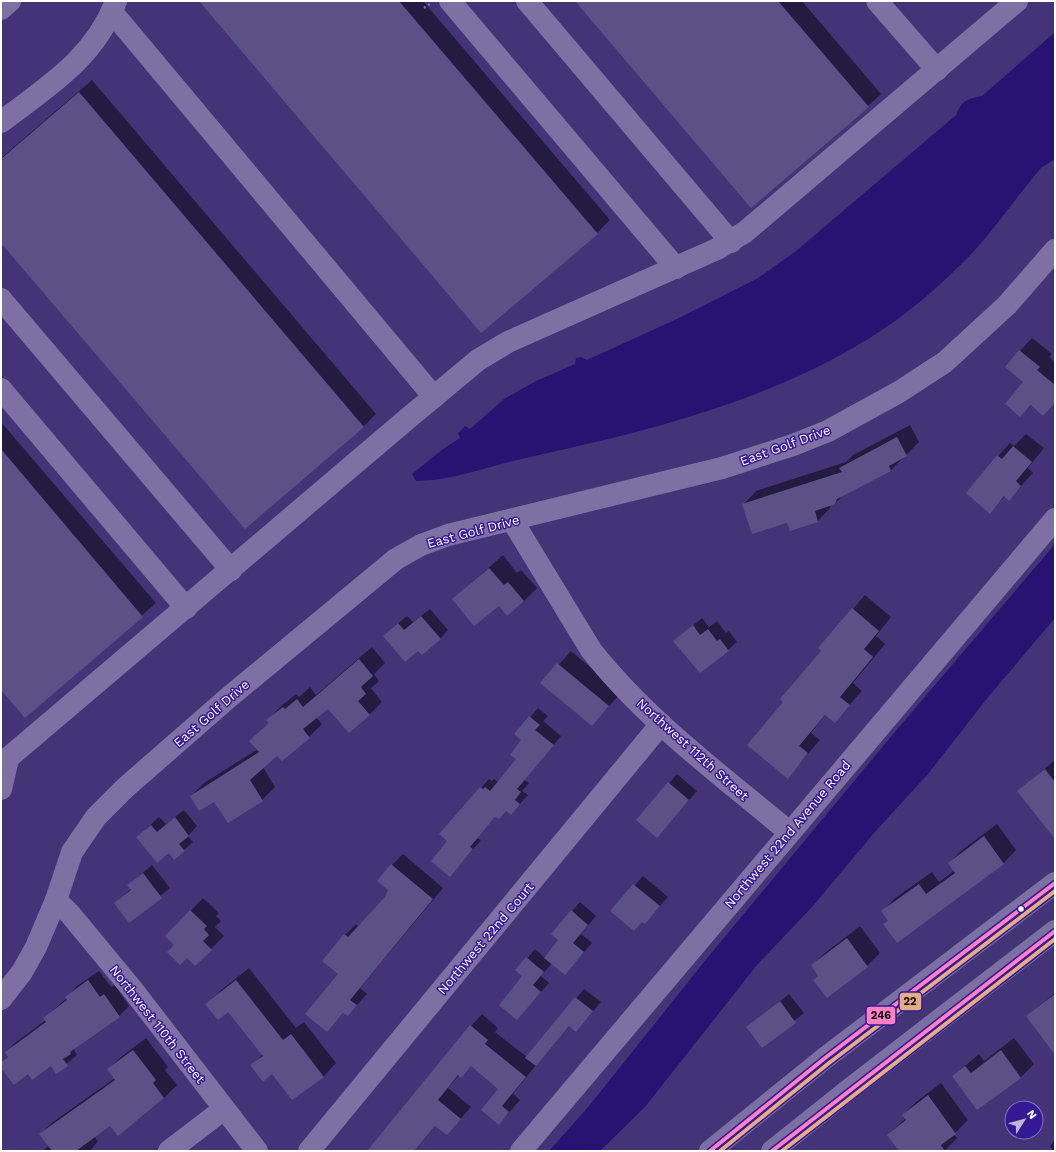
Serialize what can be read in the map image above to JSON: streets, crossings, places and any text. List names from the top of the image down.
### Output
{
  "streets": {
    "street": [
      "East Golf Drive",
      "Northwest 112th Street",
      "Northwest 22nd Avenue Road",
      "Northwest 22nd Court",
      "Northwest 110th Street"
    ]
  },
  "crossings": [
    ["East Golf Drive", "Northwest 112th Street"],
    ["East Golf Drive", "Northwest 110th Street"],
    ["Northwest 112th Street", "Northwest 22nd Avenue Road"],
    ["Northwest 112th Street", "Northwest 22nd Court"]
  ],
  "lines": ["transit line 246", "transit line 22"],
  "north": "top right"
}
